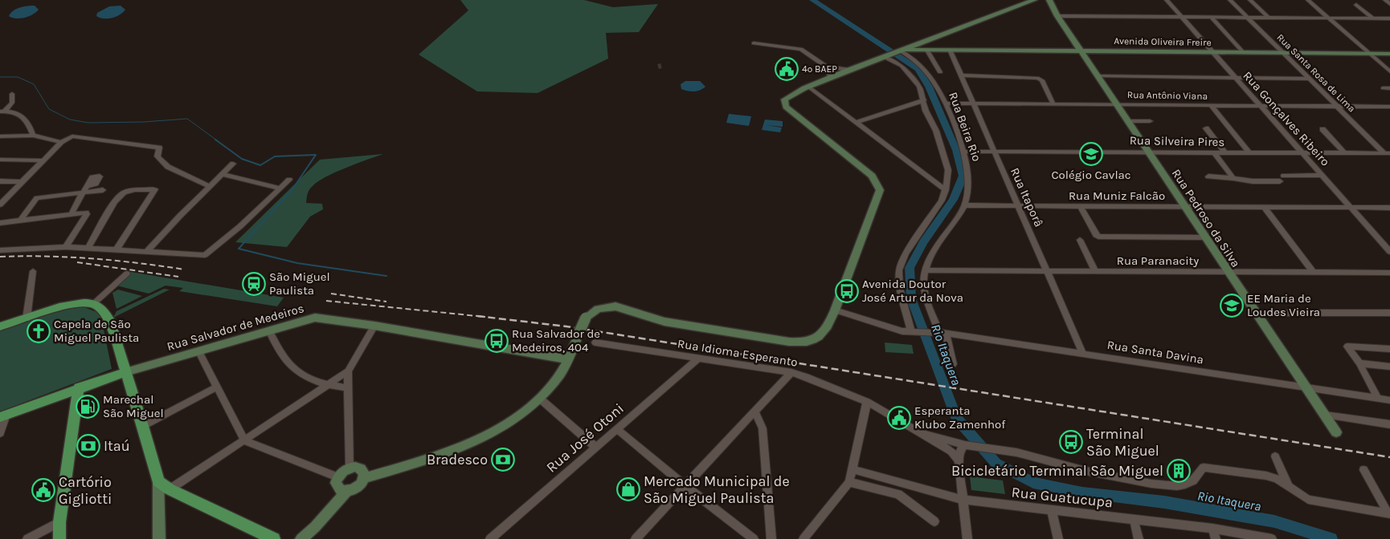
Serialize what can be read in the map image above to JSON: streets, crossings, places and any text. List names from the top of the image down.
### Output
{
  "streets": {
    "main road": ["Avenida Oliveira Freire", "Rua Pedroso da Silva", "Rua Salvador de Medeiros"],
    "street": [
      "Rua Santa Rosa de Lima",
      "Rua Antônio Viana",
      "Rua Gonçalves Ribeiro",
      "Rua Beira Rio",
      "Rua Silveira Pires",
      "Rua Muniz Falcão",
      "Rua Itaporâ",
      "Rua Paranacity",
      "Rua Santa Davina",
      "Rua Idioma Esperanto",
      "Rua José Otoni",
      "Rua Guatucupa"
    ]
  },
  "crossings": [
    ["Avenida Oliveira Freire", "Rua Santa Rosa de Lima"],
    ["Avenida Oliveira Freire", "Rua Gonçalves Ribeiro"],
    ["Avenida Oliveira Freire", "Rua Beira Rio"],
    ["Avenida Oliveira Freire", "Rua Itaporâ"],
    ["Avenida Oliveira Freire", "Rua Pedroso da Silva"],
    ["Rua Santa Rosa de Lima", "Rua Antônio Viana"],
    ["Rua Santa Rosa de Lima", "Rua Silveira Pires"],
    ["Rua Antônio Viana", "Rua Gonçalves Ribeiro"],
    ["Rua Antônio Viana", "Rua Beira Rio"],
    ["Rua Antônio Viana", "Rua Itaporâ"],
    ["Rua Antônio Viana", "Rua Pedroso da Silva"],
    ["Rua Gonçalves Ribeiro", "Rua Silveira Pires"],
    ["Rua Gonçalves Ribeiro", "Rua Muniz Falcão"],
    ["Rua Beira Rio", "Rua Silveira Pires"],
    ["Rua Beira Rio", "Rua Muniz Falcão"],
    ["Rua Beira Rio", "Rua Paranacity"],
    ["Rua Beira Rio", "Rua Santa Davina"],
    ["Rua Silveira Pires", "Rua Itaporâ"],
    ["Rua Silveira Pires", "Rua Pedroso da Silva"],
    ["Rua Muniz Falcão", "Rua Itaporâ"],
    ["Rua Muniz Falcão", "Rua Pedroso da Silva"],
    ["Rua Itaporâ", "Rua Paranacity"],
    ["Rua Itaporâ", "Rua Santa Davina"],
    ["Rua Pedroso da Silva", "Rua Paranacity"],
    ["Rua Pedroso da Silva", "Rua Santa Davina"],
    ["Rua Idioma Esperanto", "Rua José Otoni"]
  ],
  "water": ["Rio Itaquera"],
  "places": {
    "public building": ["4º BAEP", "Esperanta Klubo Zamenhof", "Cartório Gigliotti"],
    "school or university": ["Colégio Cavlac", "EE Maria de Loudes Vieira"],
    "station": ["São Miguel Paulista"],
    "bus stop": ["Avenida Doutor José Artur da Nova", "Rua Salvador de Medeiros, 404", "Terminal São Miguel"],
    "church": ["Capela de São Miguel Paulista"],
    "fuel station": ["Marechal São Miguel"],
    "bank": ["Itaú", "Bradesco"],
    "building": ["Bicicletário Terminal São Miguel"],
    "shop": ["Mercado Municipal de São Miguel Paulista"]
  }
}
